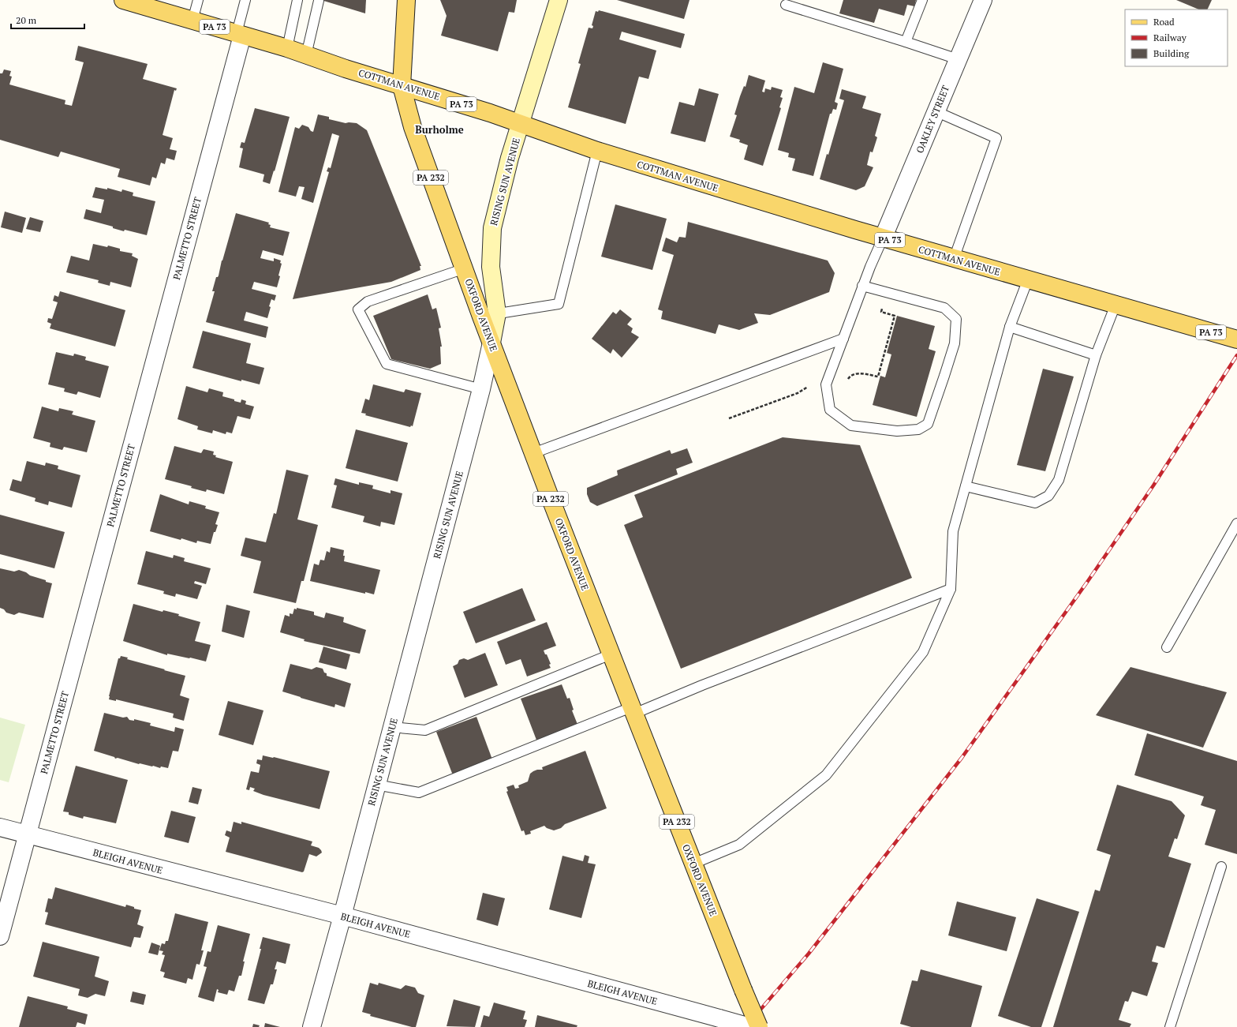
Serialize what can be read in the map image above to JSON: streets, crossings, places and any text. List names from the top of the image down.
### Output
{
  "streets": {
    "main road": [
      "PA 73",
      "COTTMAN AVENUE",
      "PA 232",
      "RISING SUN AVENUE",
      "OXFORD AVENUE"
    ],
    "street": ["OAKLEY STREET", "PALMETTO STREET", "BLEIGH AVENUE"]
  },
  "crossings": [
    ["COTTMAN AVENUE", "OAKLEY STREET"],
    ["COTTMAN AVENUE", "RISING SUN AVENUE"],
    ["COTTMAN AVENUE", "PALMETTO STREET"],
    ["COTTMAN AVENUE", "OXFORD AVENUE"],
    ["RISING SUN AVENUE", "OXFORD AVENUE"],
    ["RISING SUN AVENUE", "BLEIGH AVENUE"],
    ["PALMETTO STREET", "BLEIGH AVENUE"]
  ],
  "districts": ["Burholme"],
  "legend": ["Road", "Railway", "Building"],
  "scale_bar": "20 m"
}
